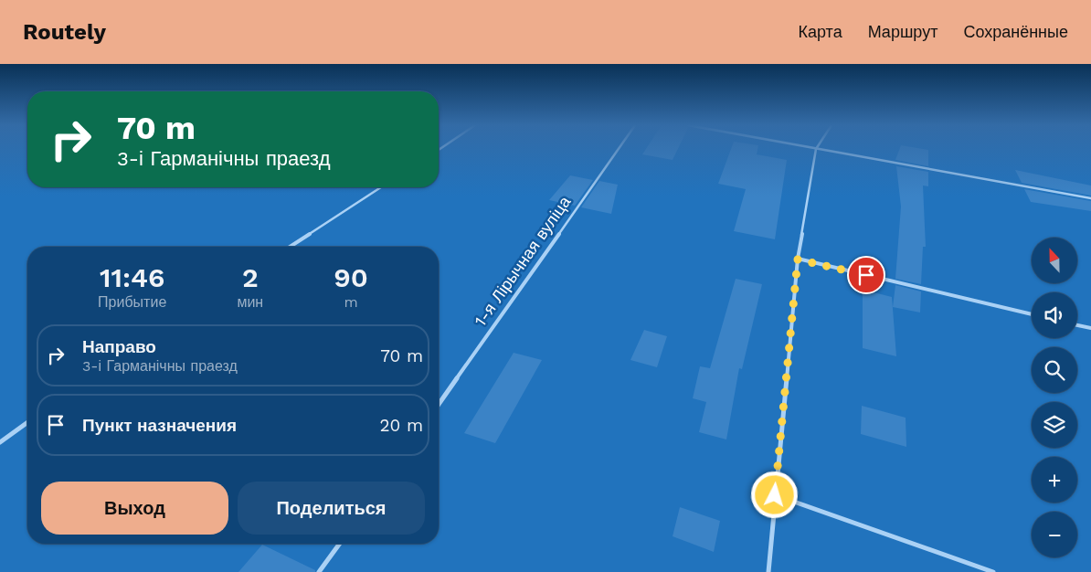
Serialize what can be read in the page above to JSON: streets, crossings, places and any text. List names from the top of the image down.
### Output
{
  "streets": {
    "lane": ["1-я Лірычная вуліца"]
  },
  "north": "top",
  "page": {
    "header": "Routely",
    "nav": ["Карта", "Маршрут", "Сохранённые"],
    "turn": ["70 m", "3-і Гарманічны праезд"],
    "map_buttons": ["+", "−"],
    "eta": [
      "11:46",
      "Прибытие",
      "2",
      "мин",
      "90",
      "m"
    ],
    "list": [
      {
        "name": "Направо",
        "note": "3-і Гарманічны праезд",
        "value": "70 m"
      },
      {
        "name": "Пункт назначения",
        "value": "20 m"
      }
    ],
    "buttons": ["Выход", "Поделиться"]
  }
}
